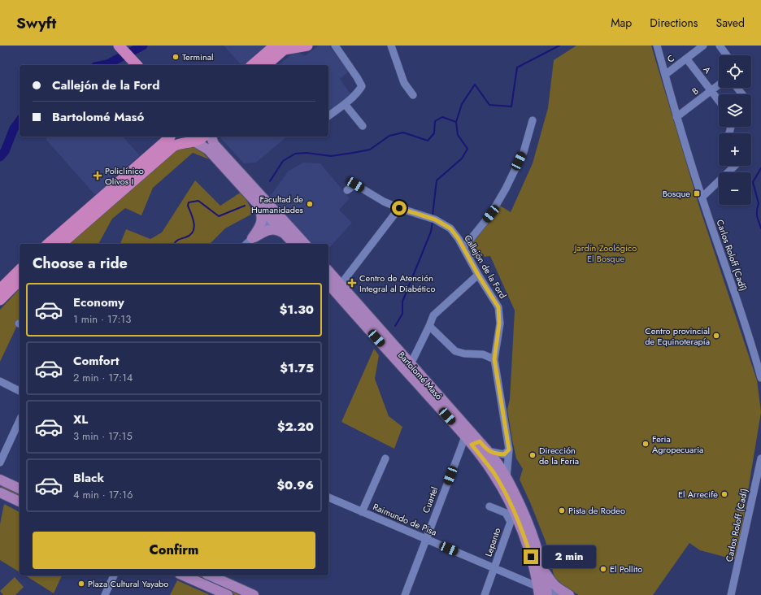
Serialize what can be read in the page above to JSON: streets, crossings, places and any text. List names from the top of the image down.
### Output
{
  "streets": {
    "main road": ["Bartolomé Masó"],
    "street": [
      "C",
      "A",
      "B",
      "Carlos Roloff (Cadí)",
      "Callejón de la Ford",
      "Cuartel",
      "Raimundo de Pisa",
      "Lepanto"
    ]
  },
  "crossings": [
    ["C", "A"],
    ["C", "Carlos Roloff (Cadí)"],
    ["A", "B"],
    ["B", "Carlos Roloff (Cadí)"],
    ["Callejón de la Ford", "Bartolomé Masó"],
    ["Bartolomé Masó", "Cuartel"],
    ["Bartolomé Masó", "Raimundo de Pisa"],
    ["Cuartel", "Raimundo de Pisa"],
    ["Raimundo de Pisa", "Lepanto"]
  ],
  "parks": ["Jardín Zoológico El Bosque"],
  "places": {
    "other": [
      "Terminal",
      "Facultad de Humanidades",
      "Centro provincial de Equinoterapía",
      "Feria Agropecuaria",
      "Dirección de la Feria",
      "El Arrecife",
      "Pista de Rodeo",
      "El Pollito",
      "Plaza Cultural Yayabo"
    ],
    "health": ["Policlínico Olivos I", "Centro de Atención Integral al Diabético"],
    "transit": ["Bosque"]
  },
  "page": {
    "header": "Swyft",
    "nav": ["Map", "Directions", "Saved"],
    "map_buttons": ["+", "−"],
    "banner": ["Callejón de la Ford", "Bartolomé Masó"],
    "heading": "Choose a ride",
    "list": [
      {
        "name": "Economy",
        "note": "1 min · 17:13",
        "value": "$1.30"
      },
      {
        "name": "Comfort",
        "note": "2 min · 17:14",
        "value": "$1.75"
      },
      {
        "name": "XL",
        "note": "3 min · 17:15",
        "value": "$2.20"
      },
      {
        "name": "Black",
        "note": "4 min · 17:16",
        "value": "$0.96"
      }
    ],
    "buttons": "Confirm",
    "bubble": "2 min"
  }
}
